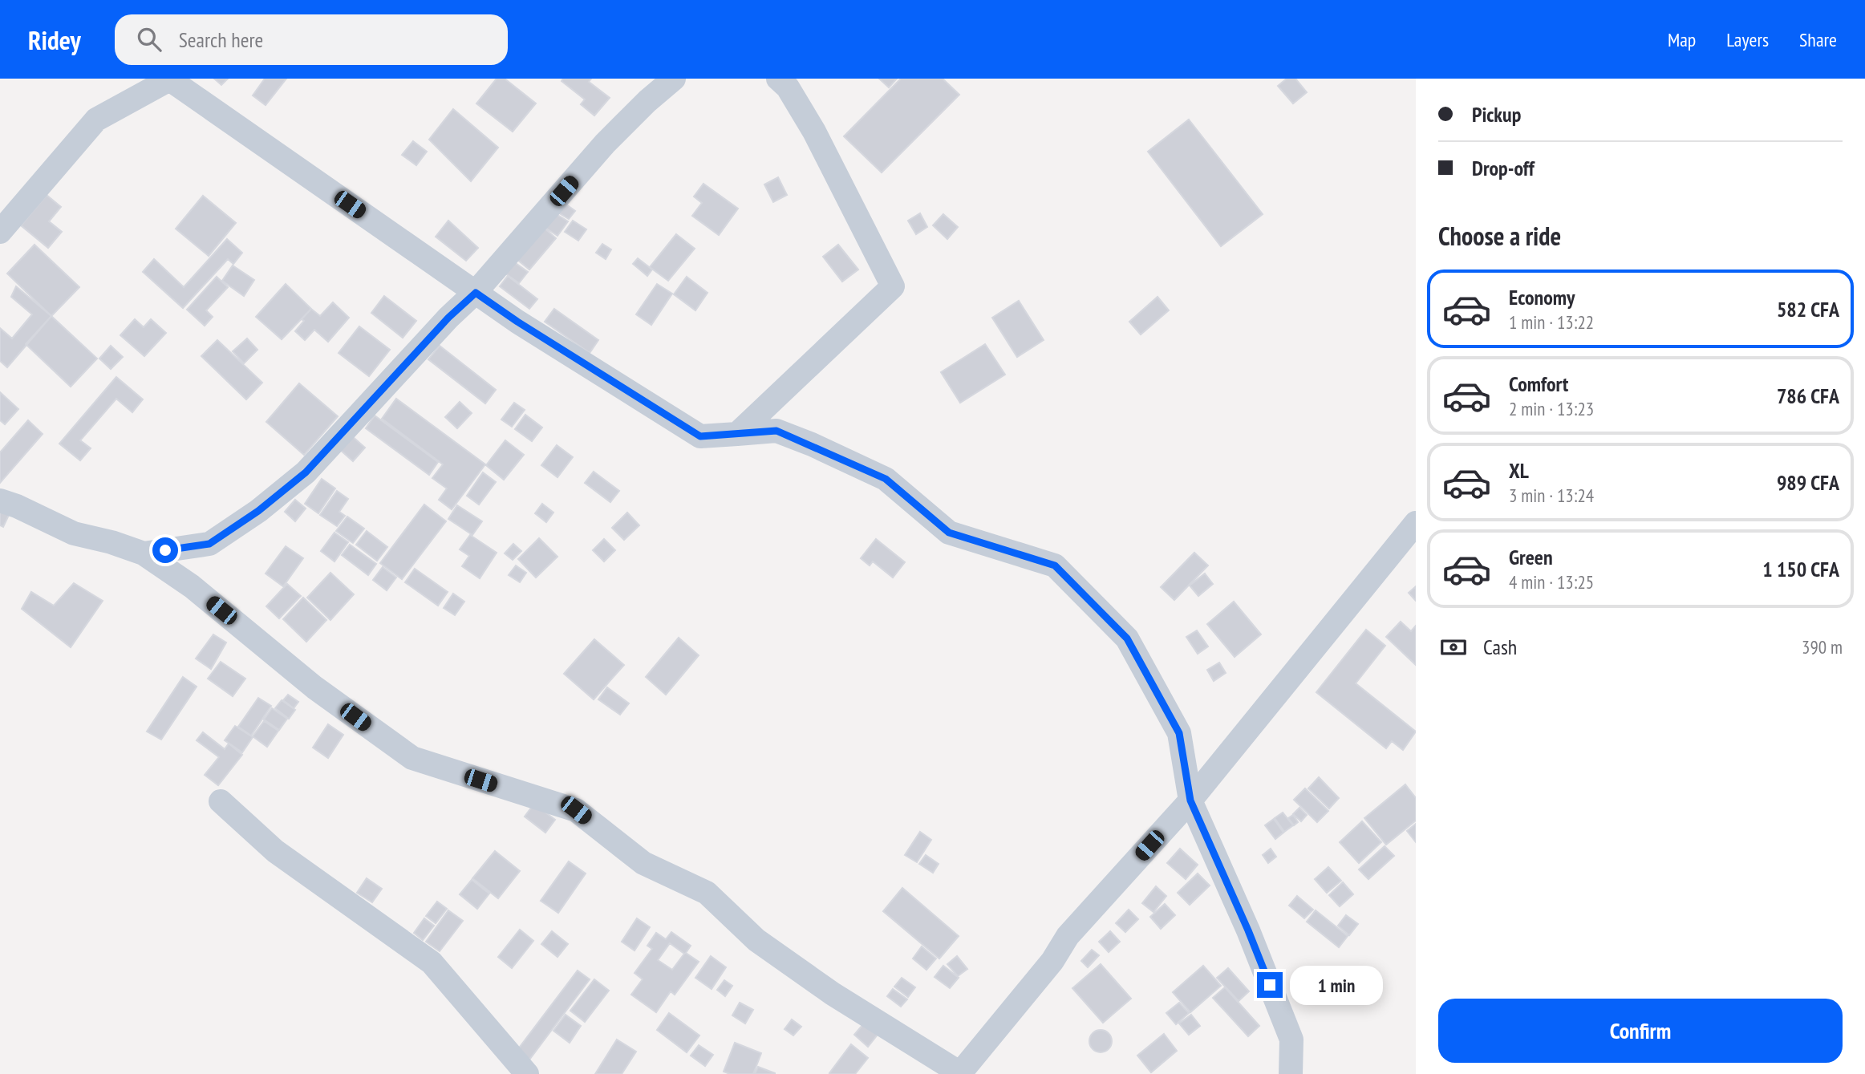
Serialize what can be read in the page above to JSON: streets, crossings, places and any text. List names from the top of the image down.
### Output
{
  "page": {
    "header": "Ridey",
    "search": "Search here",
    "nav": ["Map", "Layers", "Share"],
    "banner": ["Pickup", "Drop-off"],
    "heading": "Choose a ride",
    "list": [
      {
        "name": "Economy",
        "note": "1 min · 13:22",
        "value": "582 CFA"
      },
      {
        "name": "Comfort",
        "note": "2 min · 13:23",
        "value": "786 CFA"
      },
      {
        "name": "XL",
        "note": "3 min · 13:24",
        "value": "989 CFA"
      },
      {
        "name": "Green",
        "note": "4 min · 13:25",
        "value": "1 150 CFA"
      }
    ],
    "pay": ["Cash", "390 m"],
    "bubble": "1 min",
    "buttons": "Confirm"
  }
}
